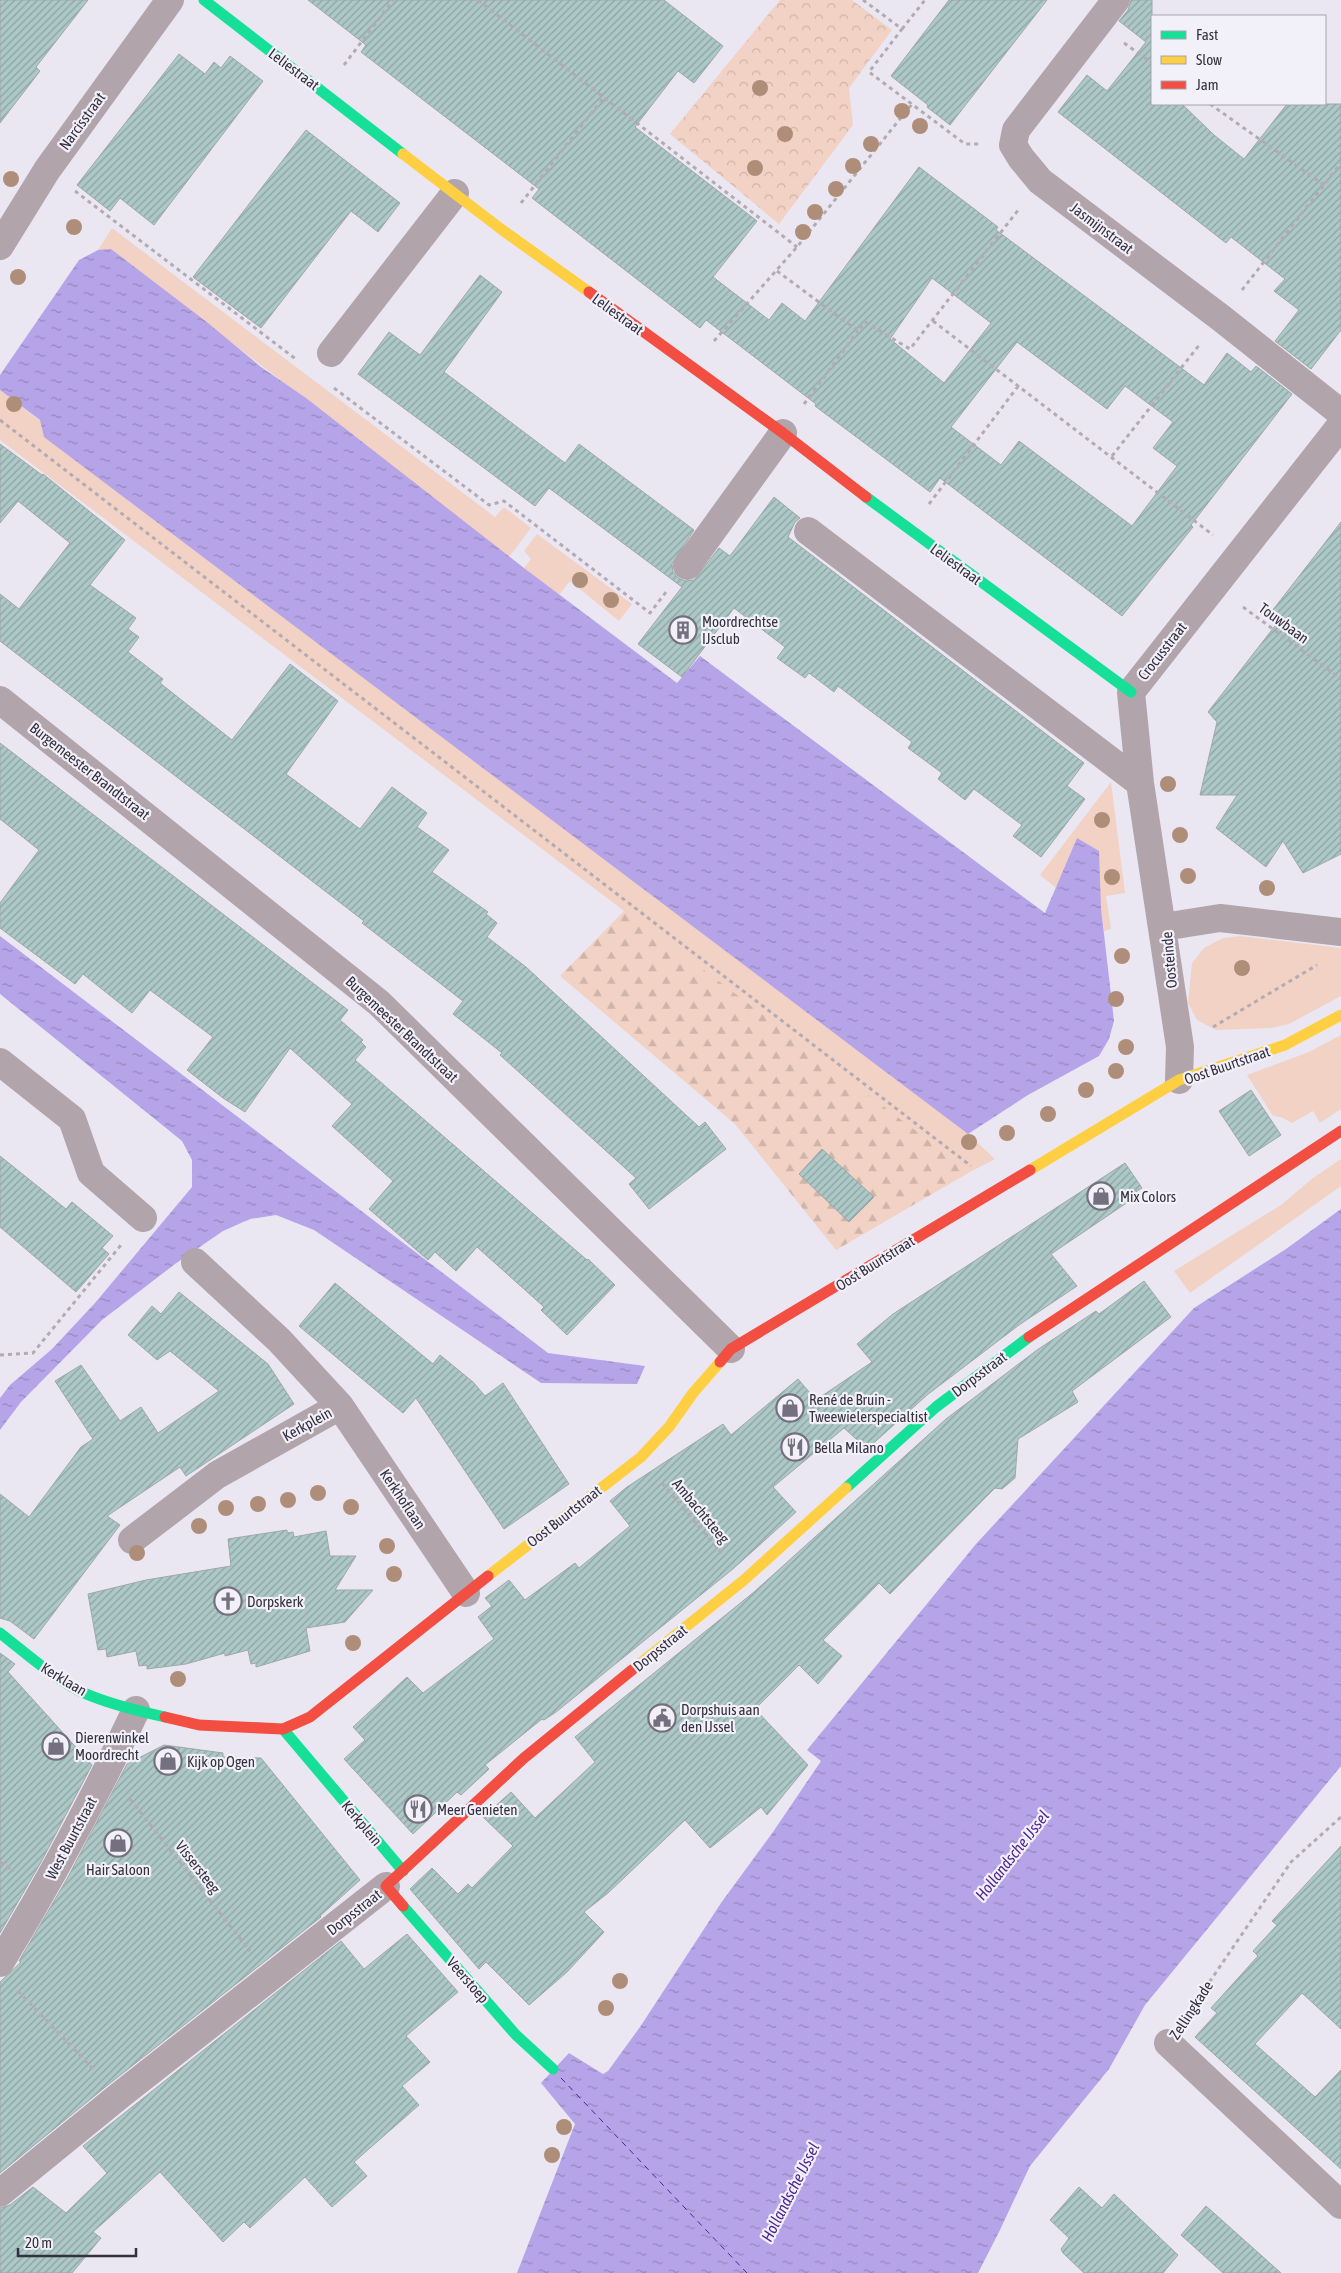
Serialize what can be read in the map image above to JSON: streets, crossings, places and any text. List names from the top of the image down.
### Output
{
  "streets": {
    "street": [
      "Leliestraat",
      "Narcisstraat",
      "Jasmijnstraat",
      "Crocusstraat",
      "Burgemeester Brandtstraat",
      "Oosteinde",
      "Oost Buurtstraat",
      "Dorpsstraat",
      "Kerkplein",
      "Kerkhoflaan",
      "Kerklaan",
      "West Buurtstraat",
      "Veerstoep",
      "Zellingkade"
    ],
    "path": ["Touwbaan", "Ambachtsteeg", "Vissersteeg"]
  },
  "crossings": [
    ["Leliestraat", "Crocusstraat"],
    ["Touwbaan", "Crocusstraat"],
    ["Crocusstraat", "Oosteinde"],
    ["Burgemeester Brandtstraat", "Oost Buurtstraat"],
    ["Oosteinde", "Oost Buurtstraat"],
    ["Oost Buurtstraat", "Kerkhoflaan"],
    ["Oost Buurtstraat", "Ambachtsteeg"],
    ["Dorpsstraat", "Kerkplein"],
    ["Dorpsstraat", "Ambachtsteeg"],
    ["Dorpsstraat", "Vissersteeg"],
    ["Dorpsstraat", "Veerstoep"],
    ["Kerkplein", "Kerkhoflaan"],
    ["Kerkplein", "Veerstoep"],
    ["Kerklaan", "West Buurtstraat"],
    ["West Buurtstraat", "Vissersteeg"]
  ],
  "water": ["Hollandsche IJssel"],
  "places": {
    "building": ["Moordrechtse IJsclub"],
    "shop": [
      "Mix Colors",
      "René de Bruin - Tweewielerspecialtist",
      "Dierenwinkel Moordrecht",
      "Kijk op Ogen",
      "Hair Saloon"
    ],
    "restaurant": ["Bella Milano", "Meer Genieten"],
    "church": ["Dorpskerk"],
    "public building": ["Dorpshuis aan den IJssel"]
  },
  "legend": ["Fast", "Slow", "Jam"],
  "scale_bar": "20 m"
}
